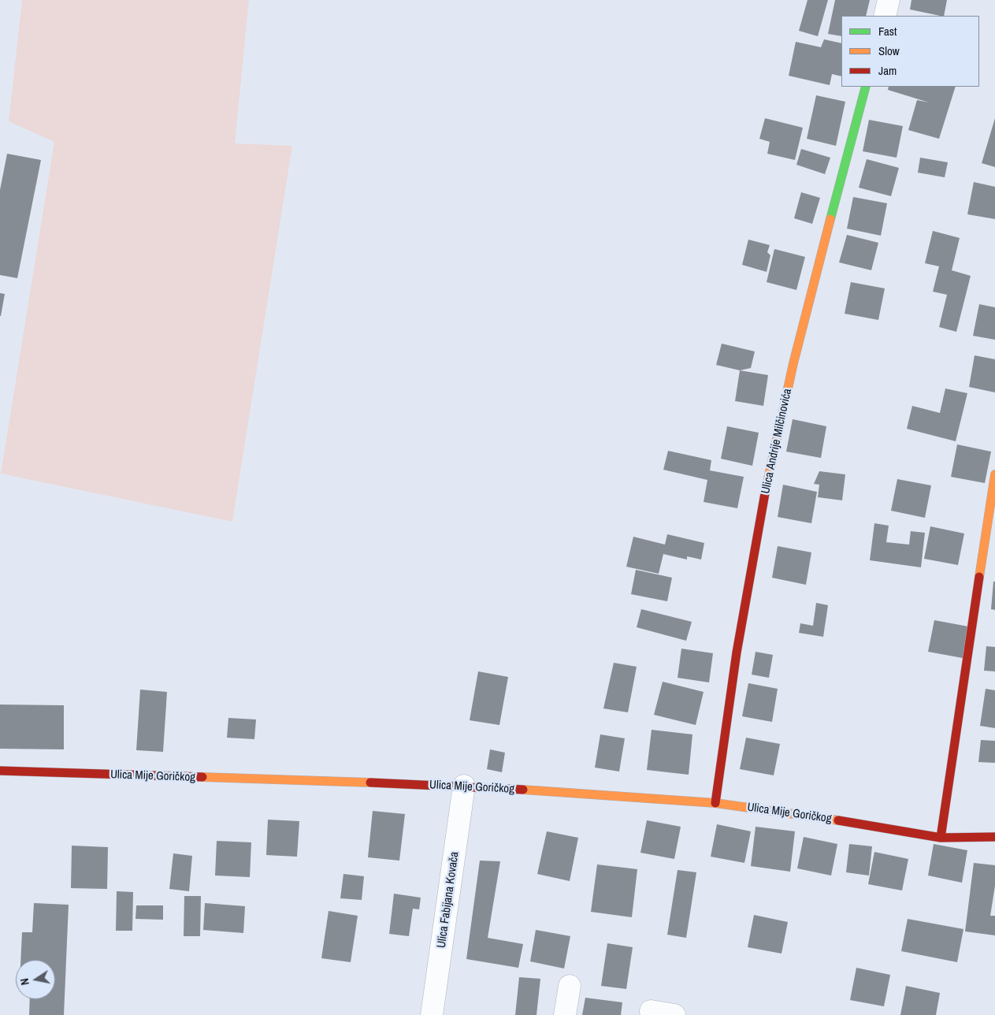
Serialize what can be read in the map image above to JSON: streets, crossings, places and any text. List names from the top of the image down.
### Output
{
  "streets": {
    "street": ["Ulica Andrije Milčinovića", "Ulica Mije Goričkog", "Ulica Fabijana Kovača"]
  },
  "crossings": [
    ["Ulica Andrije Milčinovića", "Ulica Mije Goričkog"],
    ["Ulica Mije Goričkog", "Ulica Fabijana Kovača"]
  ],
  "legend": ["Fast", "Slow", "Jam"],
  "north": "left"
}
